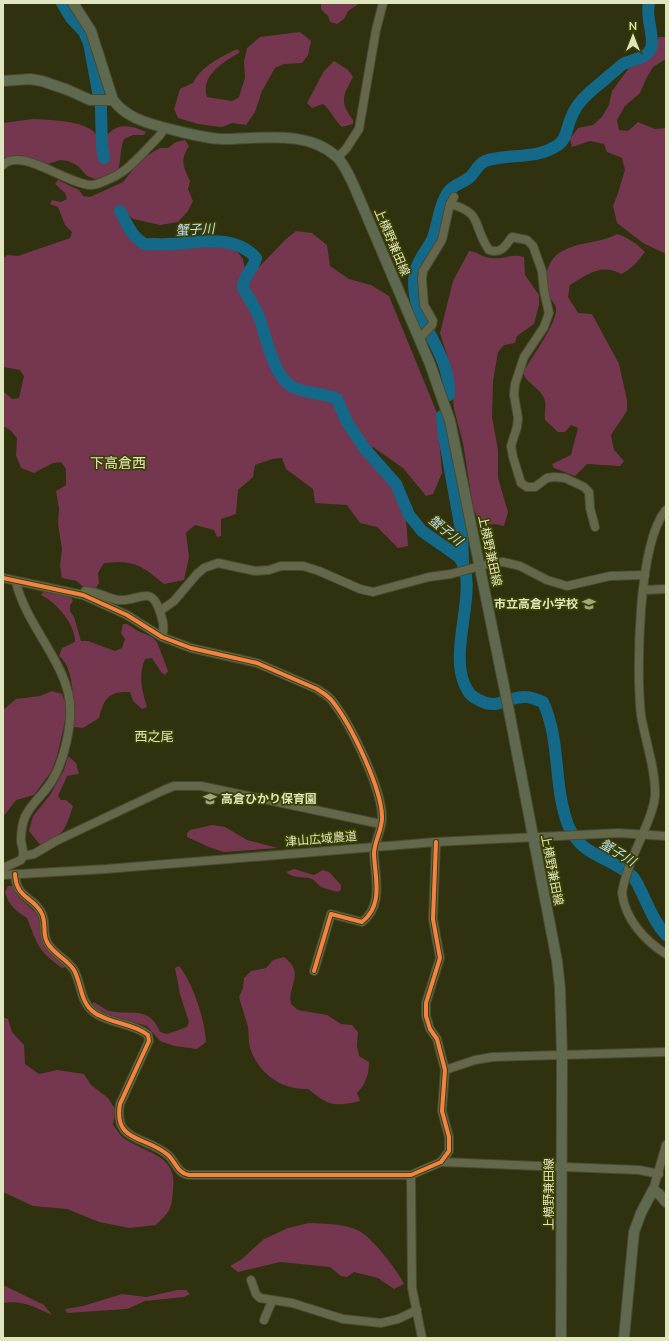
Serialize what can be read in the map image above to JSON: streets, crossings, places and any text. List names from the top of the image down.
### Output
{
  "streets": {
    "main road": ["上横野兼田線"],
    "street": ["津山広域農道"]
  },
  "crossings": [
    ["上横野兼田線", "津山広域農道"]
  ],
  "districts": ["下高倉西", "西之尾"],
  "water": ["蟹子川"],
  "places": {
    "school or university": ["市立高倉小学校", "高倉ひかり保育園"]
  },
  "north": "top"
}
